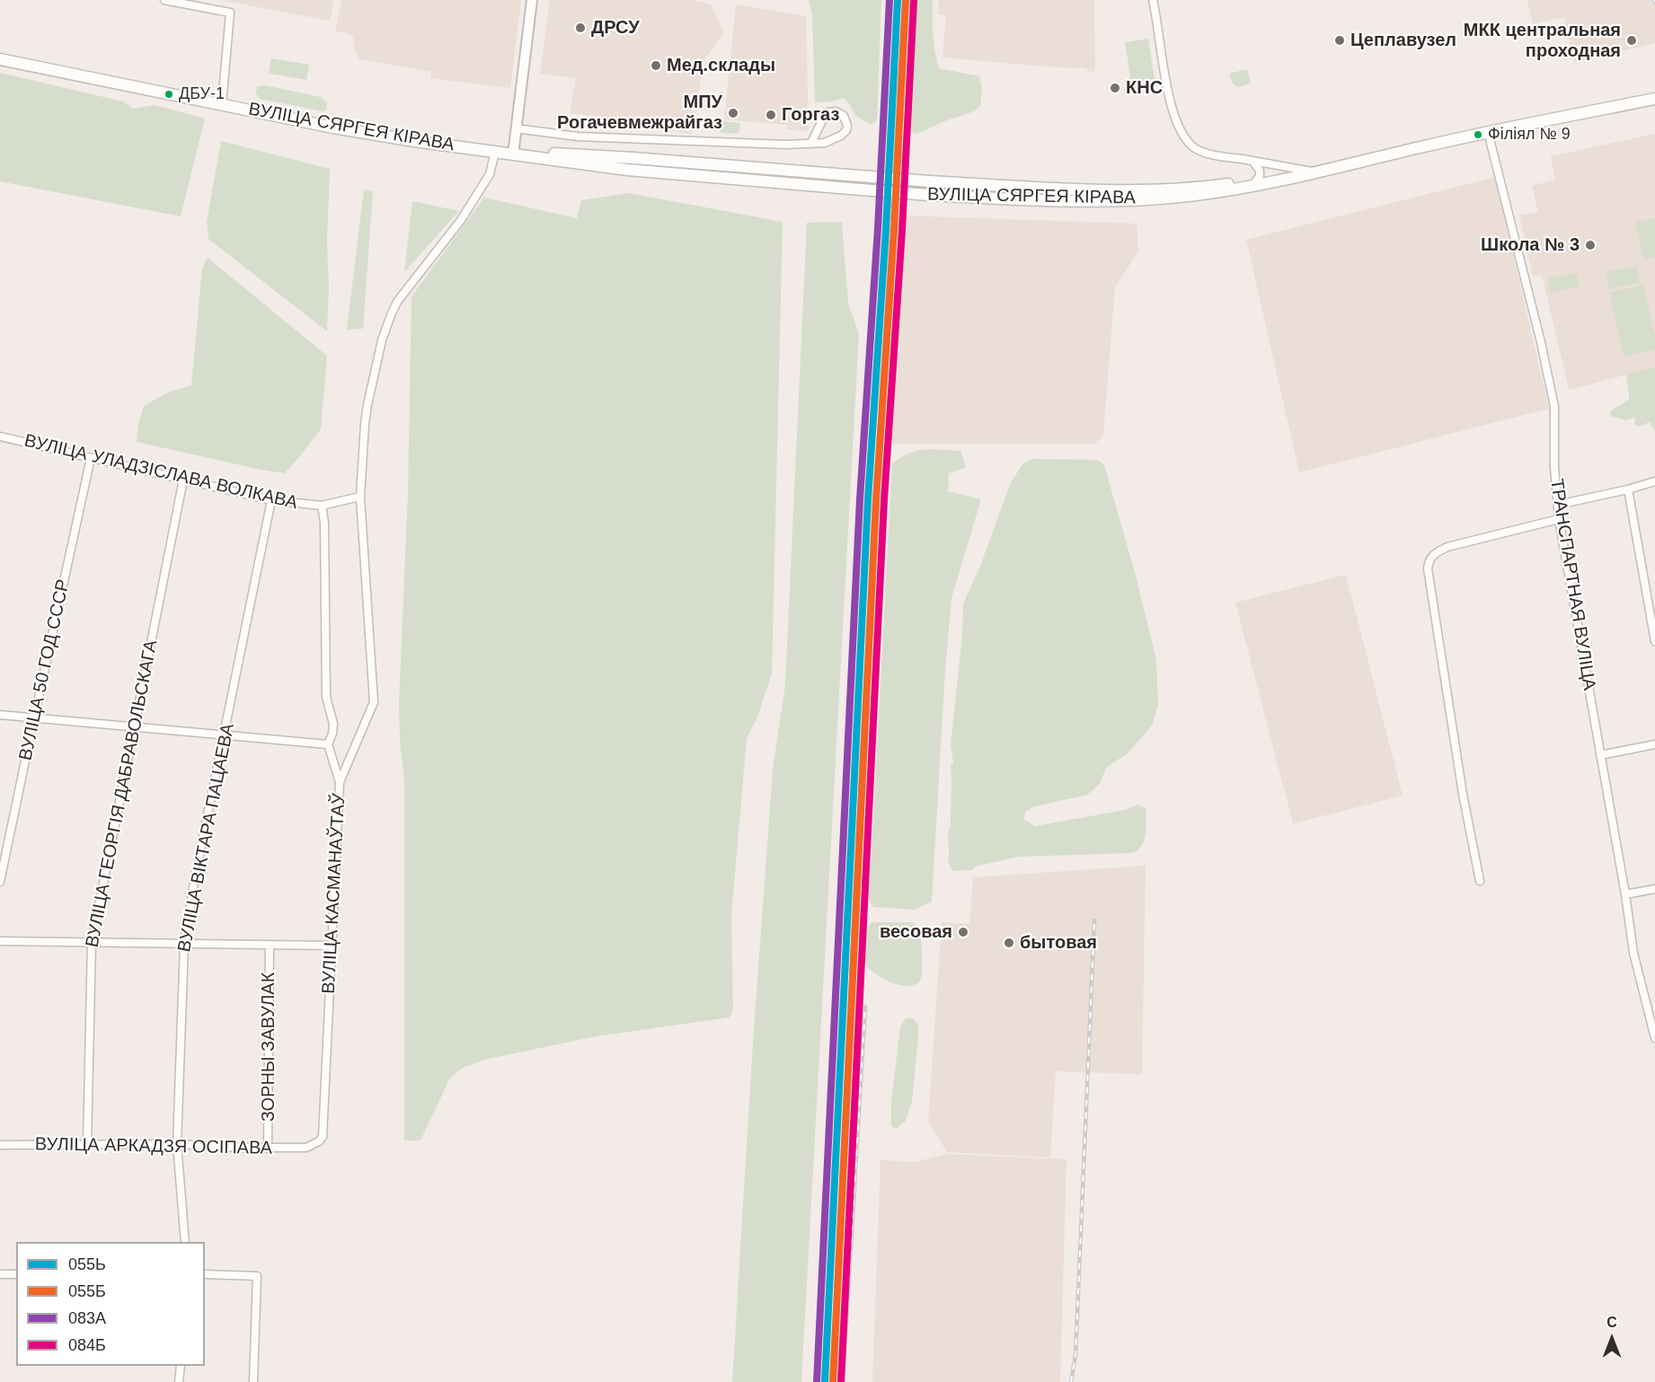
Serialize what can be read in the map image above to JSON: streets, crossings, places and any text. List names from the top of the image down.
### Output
{
  "streets": {
    "main road": ["ВУЛІЦА СЯРГЕЯ КІРАВА"],
    "street": [
      "ВУЛІЦА УЛАДЗІСЛАВА ВОЛКАВА",
      "ТРАНСПАРТНАЯ ВУЛІЦА",
      "ВУЛІЦА 50 ГОД СССР",
      "ВУЛІЦА ГЕОРГІЯ ДАБРАВОЛЬСКАГА",
      "ВУЛІЦА ВІКТАРА ПАЦАЕВА",
      "ВУЛІЦА КАСМАНАЎТАЎ",
      "ЗОРНЫ ЗАВУЛАК",
      "ВУЛІЦА АРКАДЗЯ ОСІПАВА"
    ]
  },
  "crossings": [
    ["ВУЛІЦА СЯРГЕЯ КІРАВА", "ТРАНСПАРТНАЯ ВУЛІЦА"],
    ["ВУЛІЦА УЛАДЗІСЛАВА ВОЛКАВА", "ВУЛІЦА 50 ГОД СССР"],
    ["ВУЛІЦА УЛАДЗІСЛАВА ВОЛКАВА", "ВУЛІЦА ГЕОРГІЯ ДАБРАВОЛЬСКАГА"],
    ["ВУЛІЦА УЛАДЗІСЛАВА ВОЛКАВА", "ВУЛІЦА ВІКТАРА ПАЦАЕВА"],
    ["ВУЛІЦА УЛАДЗІСЛАВА ВОЛКАВА", "ВУЛІЦА КАСМАНАЎТАЎ"],
    ["ВУЛІЦА ГЕОРГІЯ ДАБРАВОЛЬСКАГА", "ВУЛІЦА АРКАДЗЯ ОСІПАВА"],
    ["ВУЛІЦА ВІКТАРА ПАЦАЕВА", "ВУЛІЦА АРКАДЗЯ ОСІПАВА"],
    ["ВУЛІЦА КАСМАНАЎТАЎ", "ВУЛІЦА АРКАДЗЯ ОСІПАВА"],
    ["ЗОРНЫ ЗАВУЛАК", "ВУЛІЦА АРКАДЗЯ ОСІПАВА"]
  ],
  "places": [
    "ДРСУ",
    "Цеплавузел",
    "МКК центральная проходная",
    "Мед.склады",
    "КНС",
    "ДБУ-1",
    "МПУ Рогачевмежрайгаз",
    "Горгаз",
    "Філіял № 9",
    "Школа № 3",
    "весовая",
    "бытовая"
  ],
  "lines": [
    "transit line 055Ь",
    "transit line 055Б",
    "transit line 083А",
    "transit line 084Б"
  ],
  "legend": [
    "055Ь",
    "055Б",
    "083А",
    "084Б"
  ],
  "north": "top"
}
